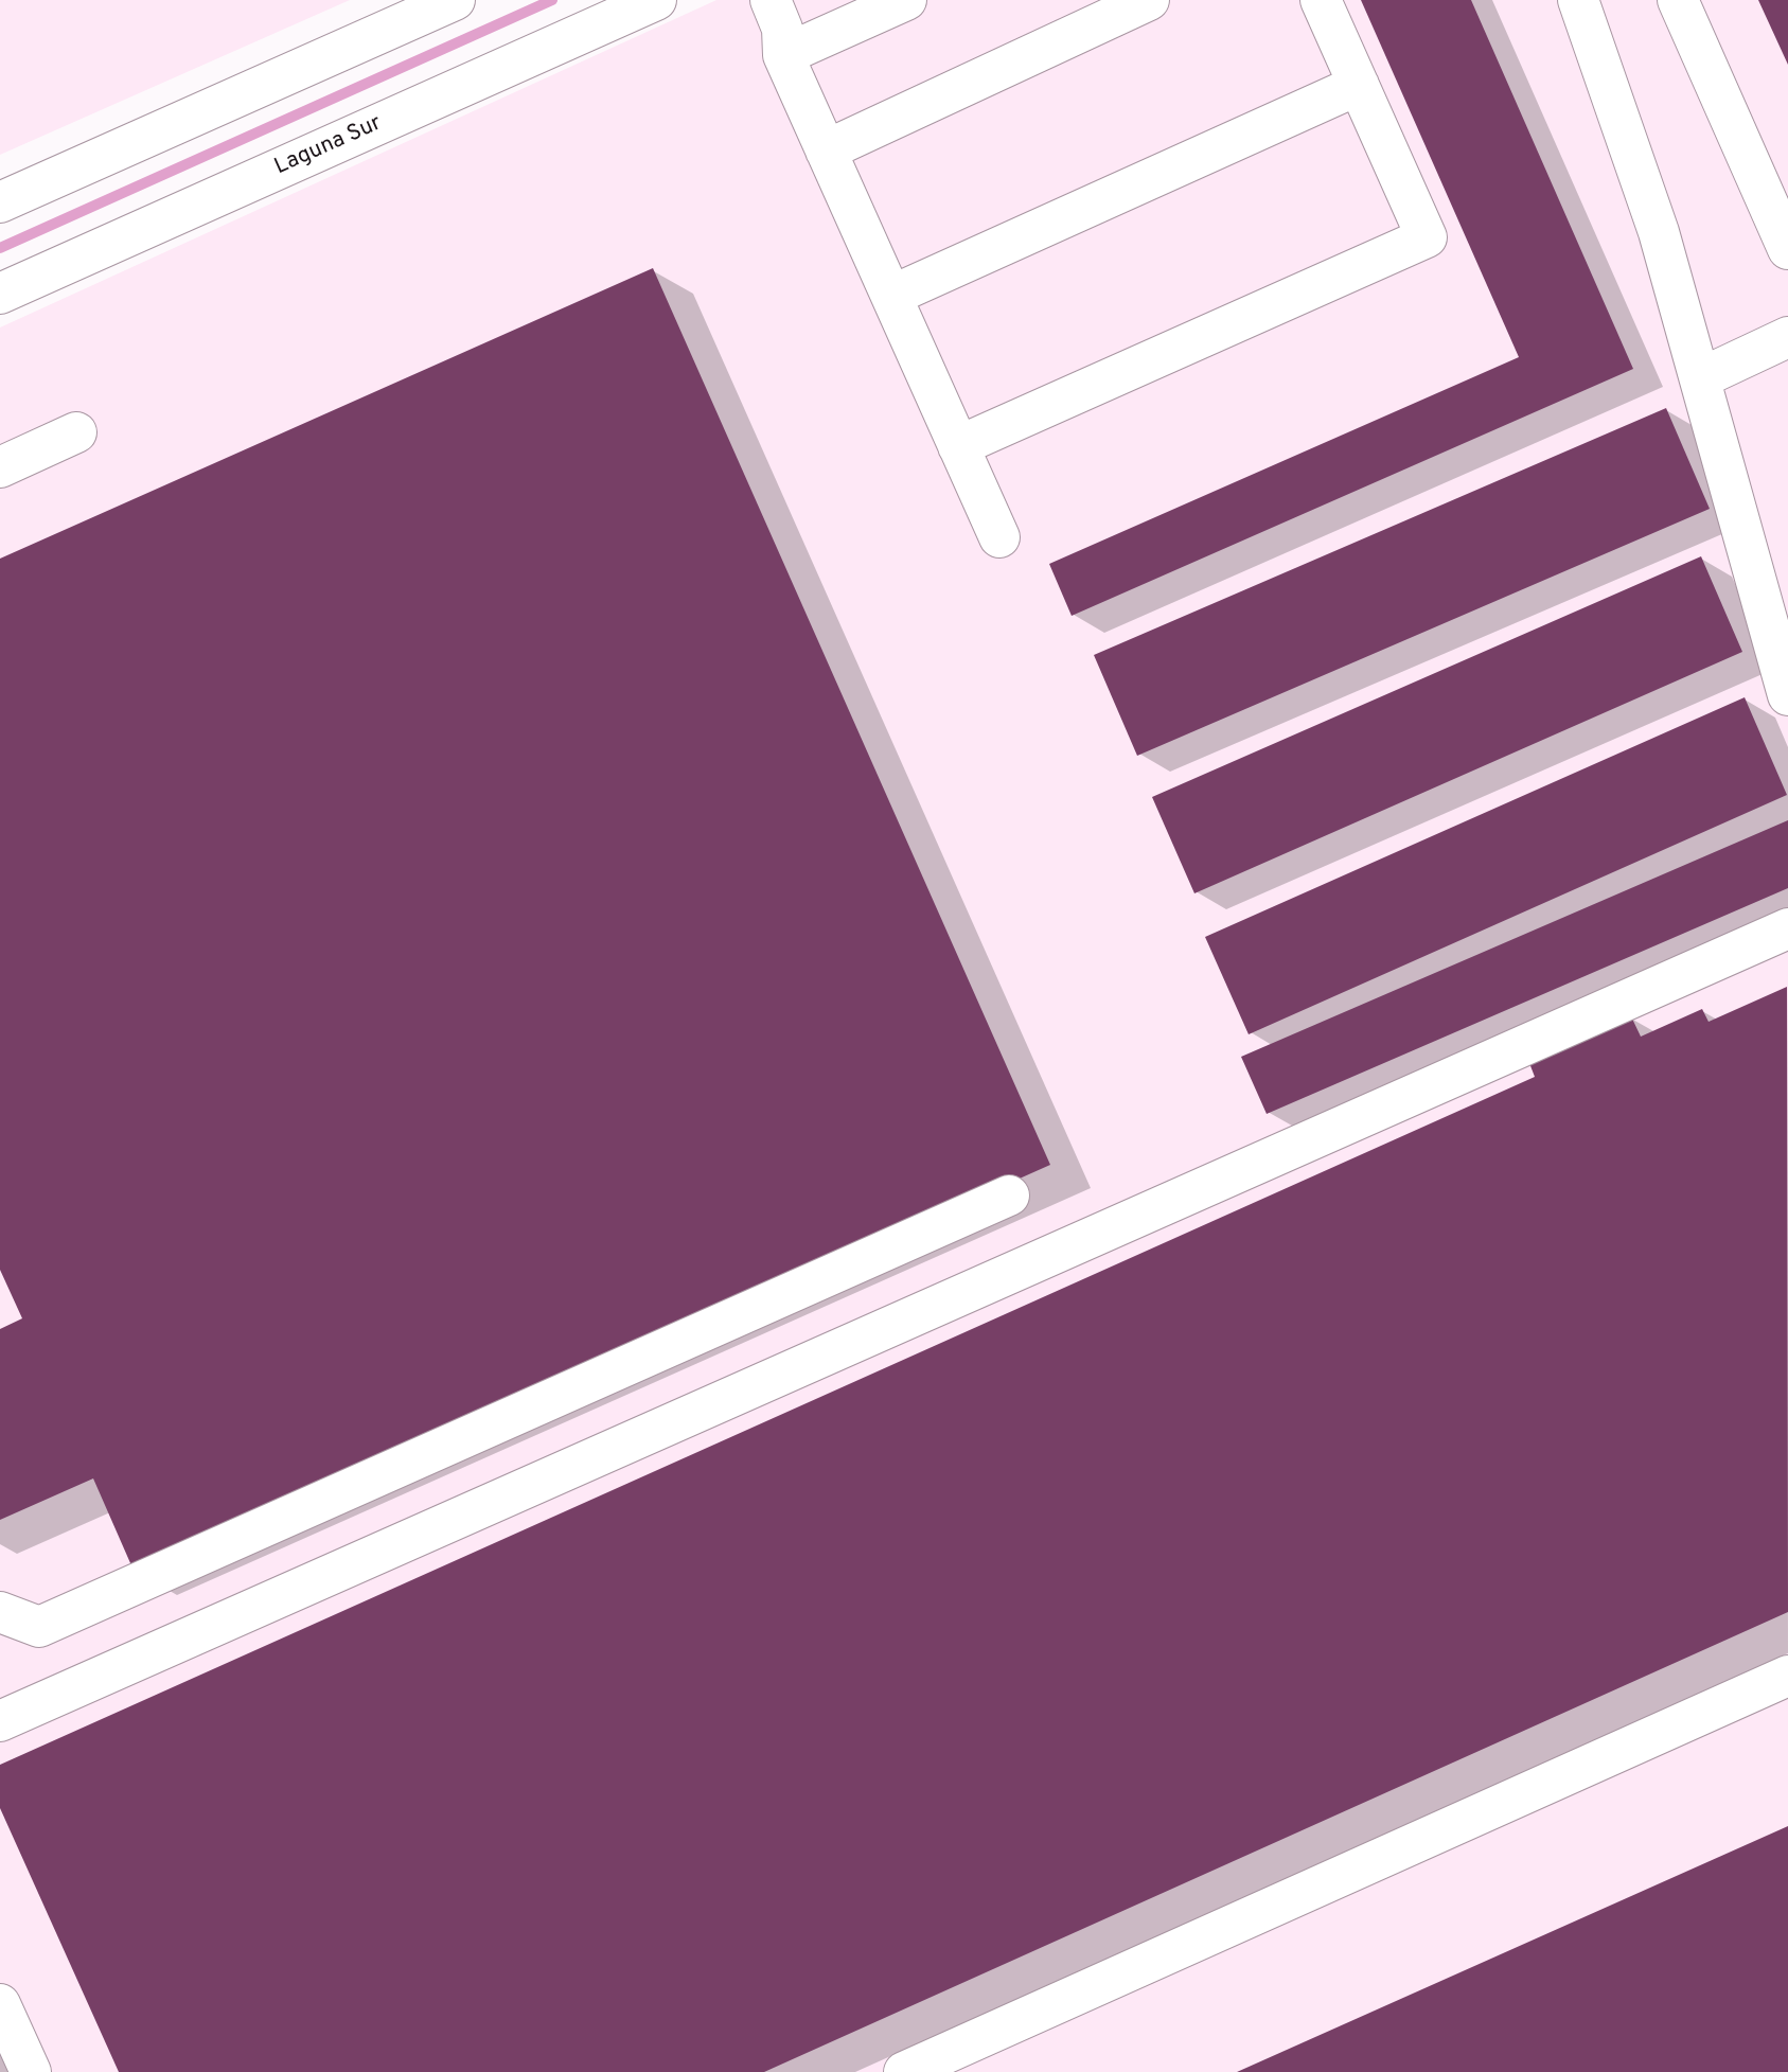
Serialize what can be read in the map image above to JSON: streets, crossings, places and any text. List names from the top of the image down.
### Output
{
  "streets": {
    "street": ["Laguna Sur"]
  }
}
